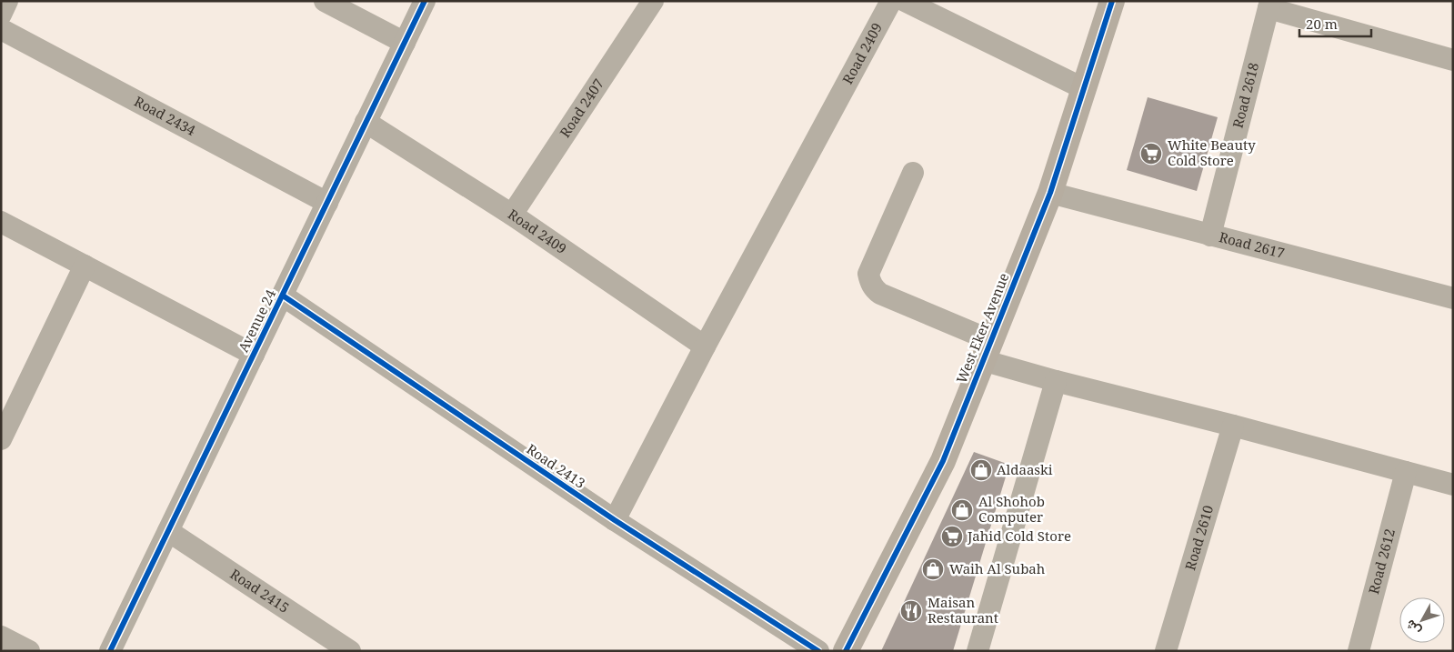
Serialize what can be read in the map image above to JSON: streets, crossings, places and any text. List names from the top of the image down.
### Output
{
  "streets": {
    "street": [
      "Road 2409",
      "Road 2618",
      "Road 2407",
      "Road 2434",
      "Road 2617",
      "Avenue 24",
      "West Eker Avenue",
      "Road 2413",
      "Road 2610",
      "Road 2612",
      "Road 2415"
    ]
  },
  "crossings": [
    ["Road 2409", "Road 2407"],
    ["Road 2409", "Avenue 24"],
    ["Road 2409", "Road 2413"],
    ["Road 2618", "Road 2617"],
    ["Road 2434", "Avenue 24"],
    ["Road 2617", "West Eker Avenue"],
    ["Avenue 24", "Road 2413"],
    ["Avenue 24", "Road 2415"]
  ],
  "places": {
    "supermarket": ["White Beauty Cold Store", "Jahid Cold Store"],
    "shop": ["Aldaaski", "Al Shohob Computer", "Waih Al Subah"],
    "restaurant": ["Maisan Restaurant"]
  },
  "scale_bar": "20 m",
  "north": "bottom left"
}
